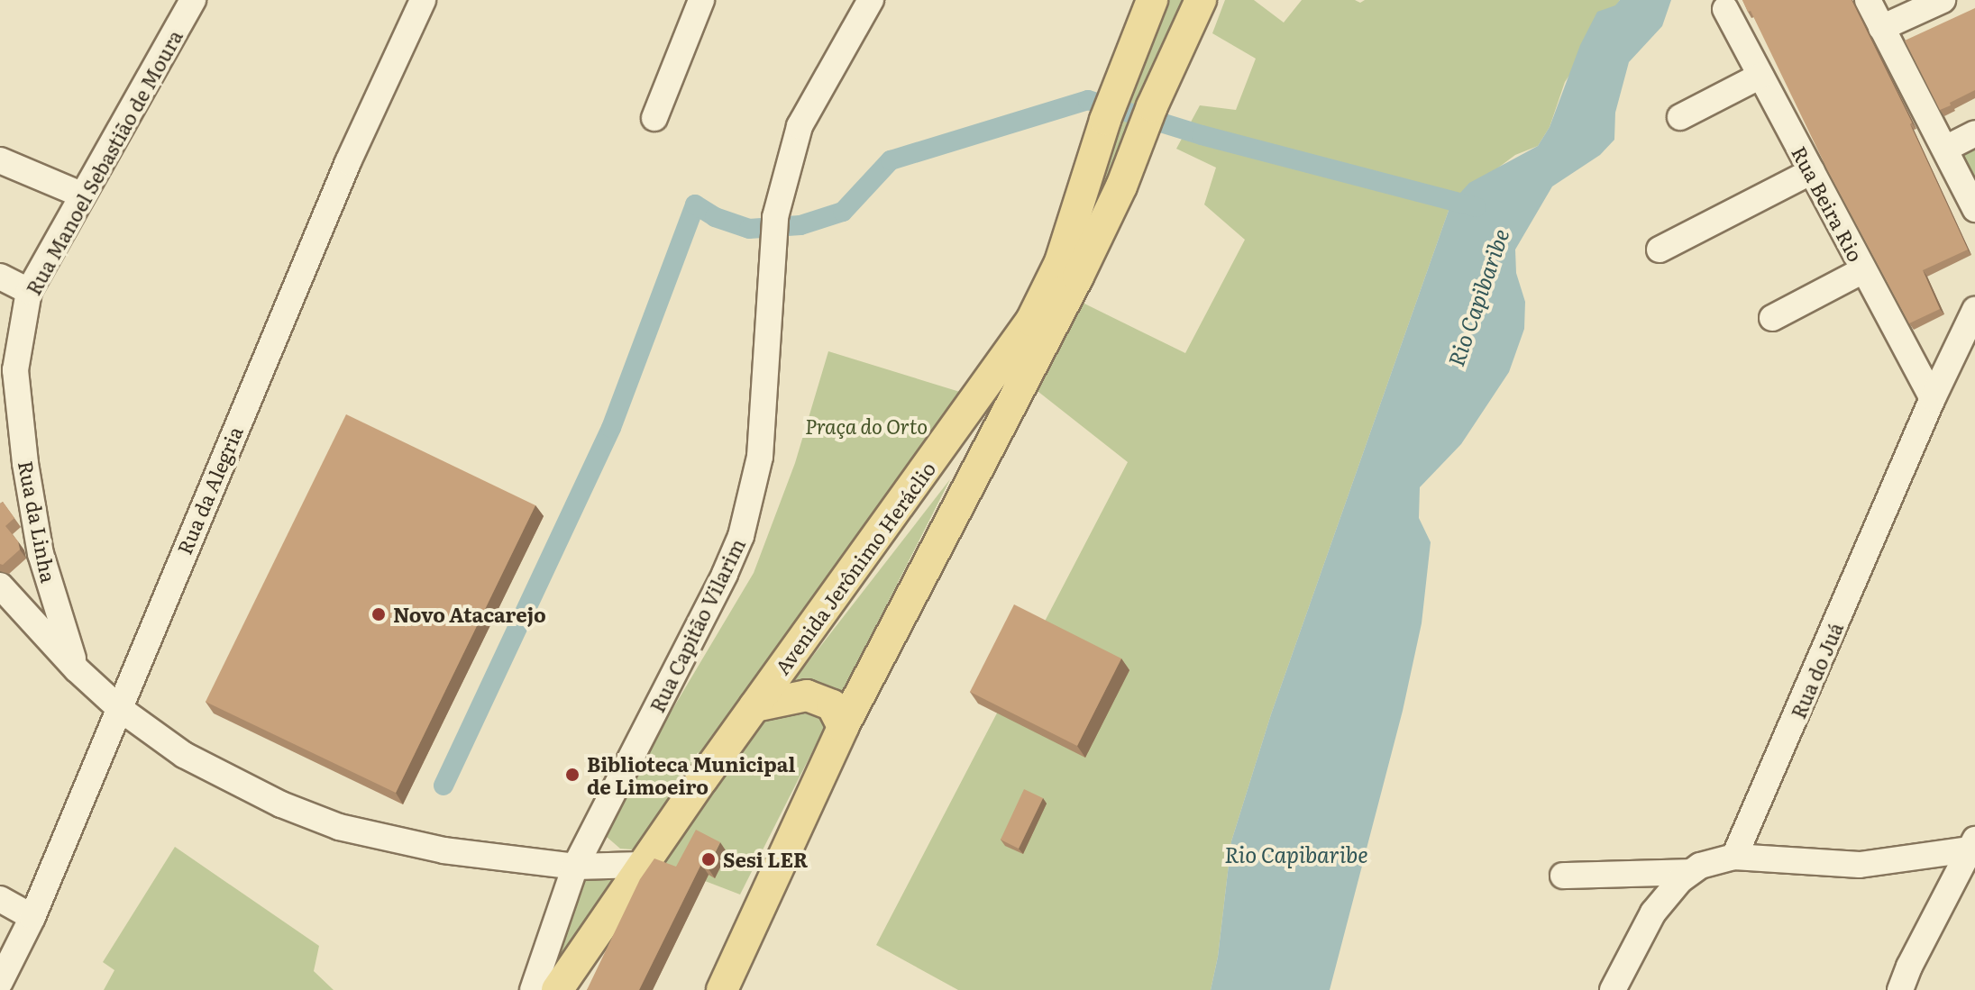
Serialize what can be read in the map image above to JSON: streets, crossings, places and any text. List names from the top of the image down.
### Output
{
  "streets": {
    "main road": ["Avenida Jerônimo Heráclio"],
    "street": [
      "Rua Manoel Sebastião de Moura",
      "Rua Beira Rio",
      "Rua da Alegria",
      "Rua da Linha",
      "Rua Capitão Vilarim",
      "Rua do Juá"
    ]
  },
  "crossings": [
    ["Rua Manoel Sebastião de Moura", "Rua da Linha"],
    ["Rua Beira Rio", "Rua do Juá"]
  ],
  "water": ["Rio Capibaribe"],
  "parks": ["Praça do Orto"],
  "places": ["Novo Atacarejo", "Biblioteca Municipal de Limoeiro", "Sesi LER"]
}
